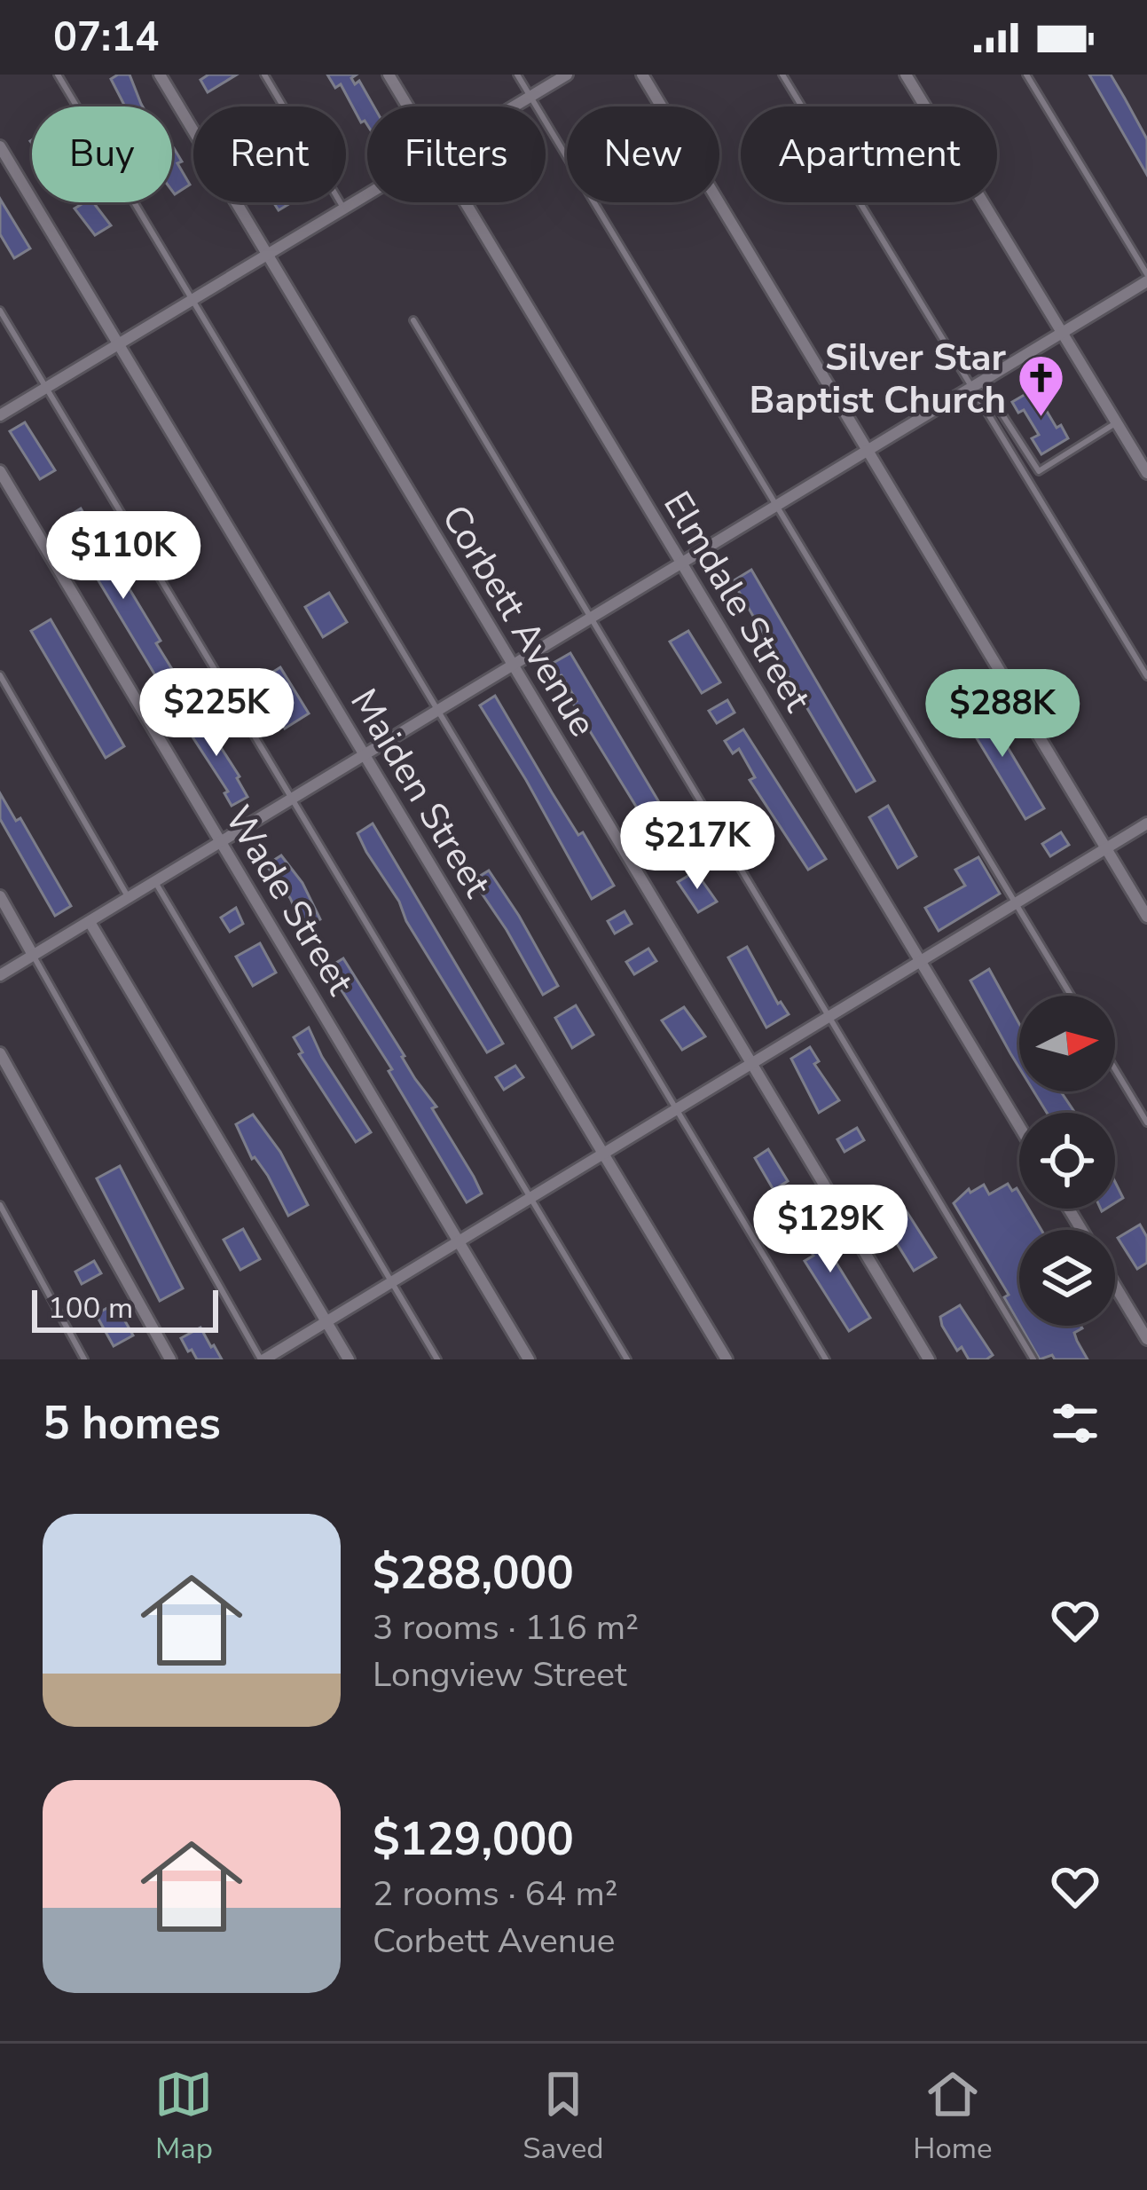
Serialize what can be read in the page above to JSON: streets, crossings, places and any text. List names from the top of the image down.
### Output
{
  "streets": {
    "street": [
      "Elmdale Street",
      "Corbett Avenue",
      "Maiden Street",
      "Wade Street"
    ]
  },
  "places": {
    "church": ["Silver Star Baptist Church"]
  },
  "scale_bar": "100 m",
  "north": "right",
  "page": {
    "status": "07:14",
    "chip": [
      "Buy",
      "Rent",
      "Filters",
      "New",
      "Apartment"
    ],
    "price": [
      "$110K",
      "$225K",
      "$288K",
      "$217K",
      "$129K"
    ],
    "scale": "100 m",
    "heading": "5 homes",
    "list": [
      {
        "name": "$288,000",
        "note": "3 rooms · 116 m² · Longview Street"
      },
      {
        "name": "$129,000",
        "note": "2 rooms · 64 m² · Corbett Avenue"
      }
    ],
    "tabs": ["Map", "Saved", "Home"]
  }
}
